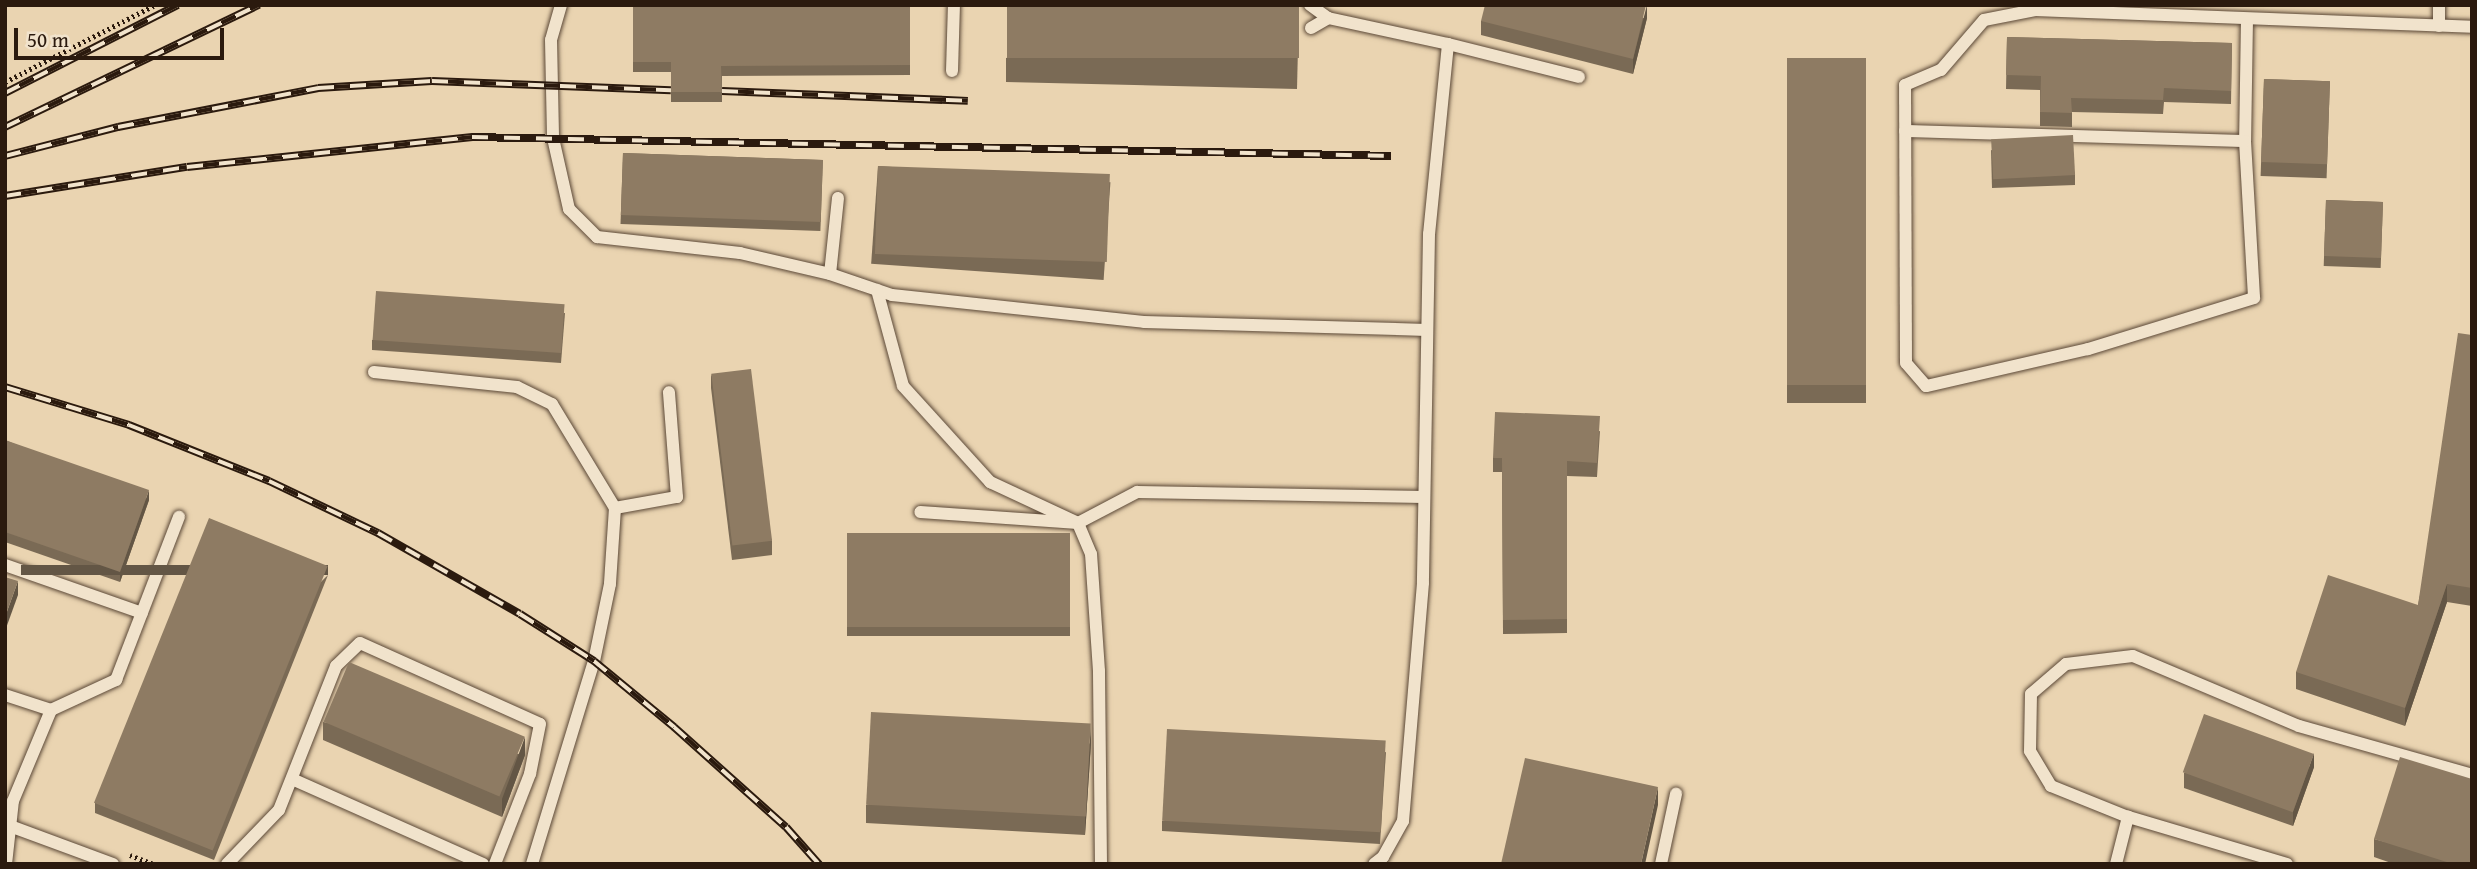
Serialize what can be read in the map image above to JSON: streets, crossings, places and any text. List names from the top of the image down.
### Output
{
  "scale_bar": "50 m"
}
